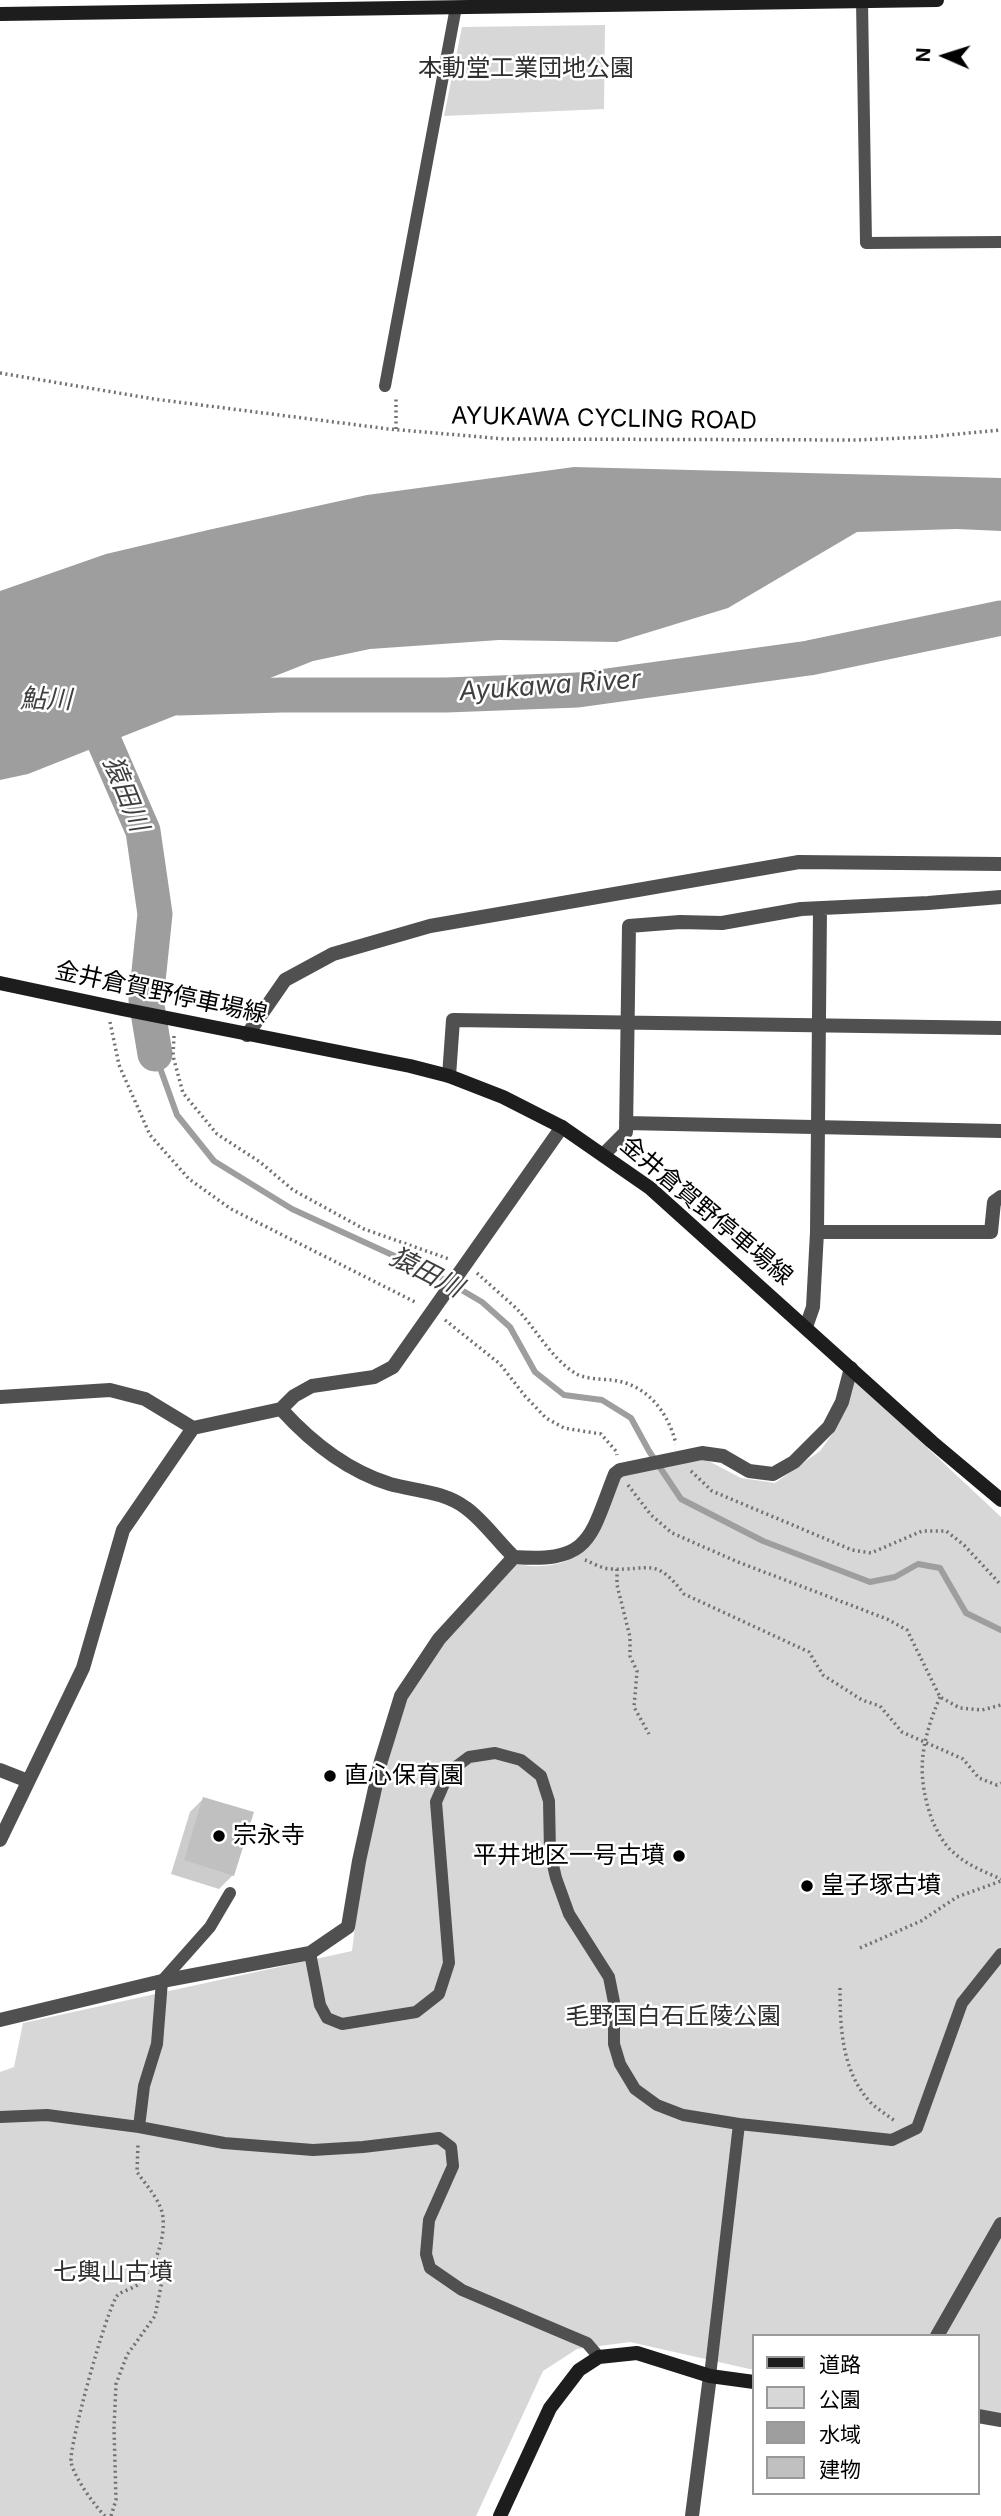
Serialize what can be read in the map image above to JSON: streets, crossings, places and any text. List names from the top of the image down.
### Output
{
  "streets": {
    "street": ["金井倉賀野停車場線"],
    "path": ["AYUKAWA CYCLING ROAD"]
  },
  "water": ["Ayukawa River", "鮎川", "猿田川"],
  "parks": ["本動堂工業団地公園", "毛野国白石丘陵公園", "七輿山古墳"],
  "places": [
    "直心保育園",
    "宗永寺",
    "平井地区一号古墳",
    "皇子塚古墳"
  ],
  "legend": [
    "道路",
    "公園",
    "水域",
    "建物"
  ],
  "north": "left"
}
